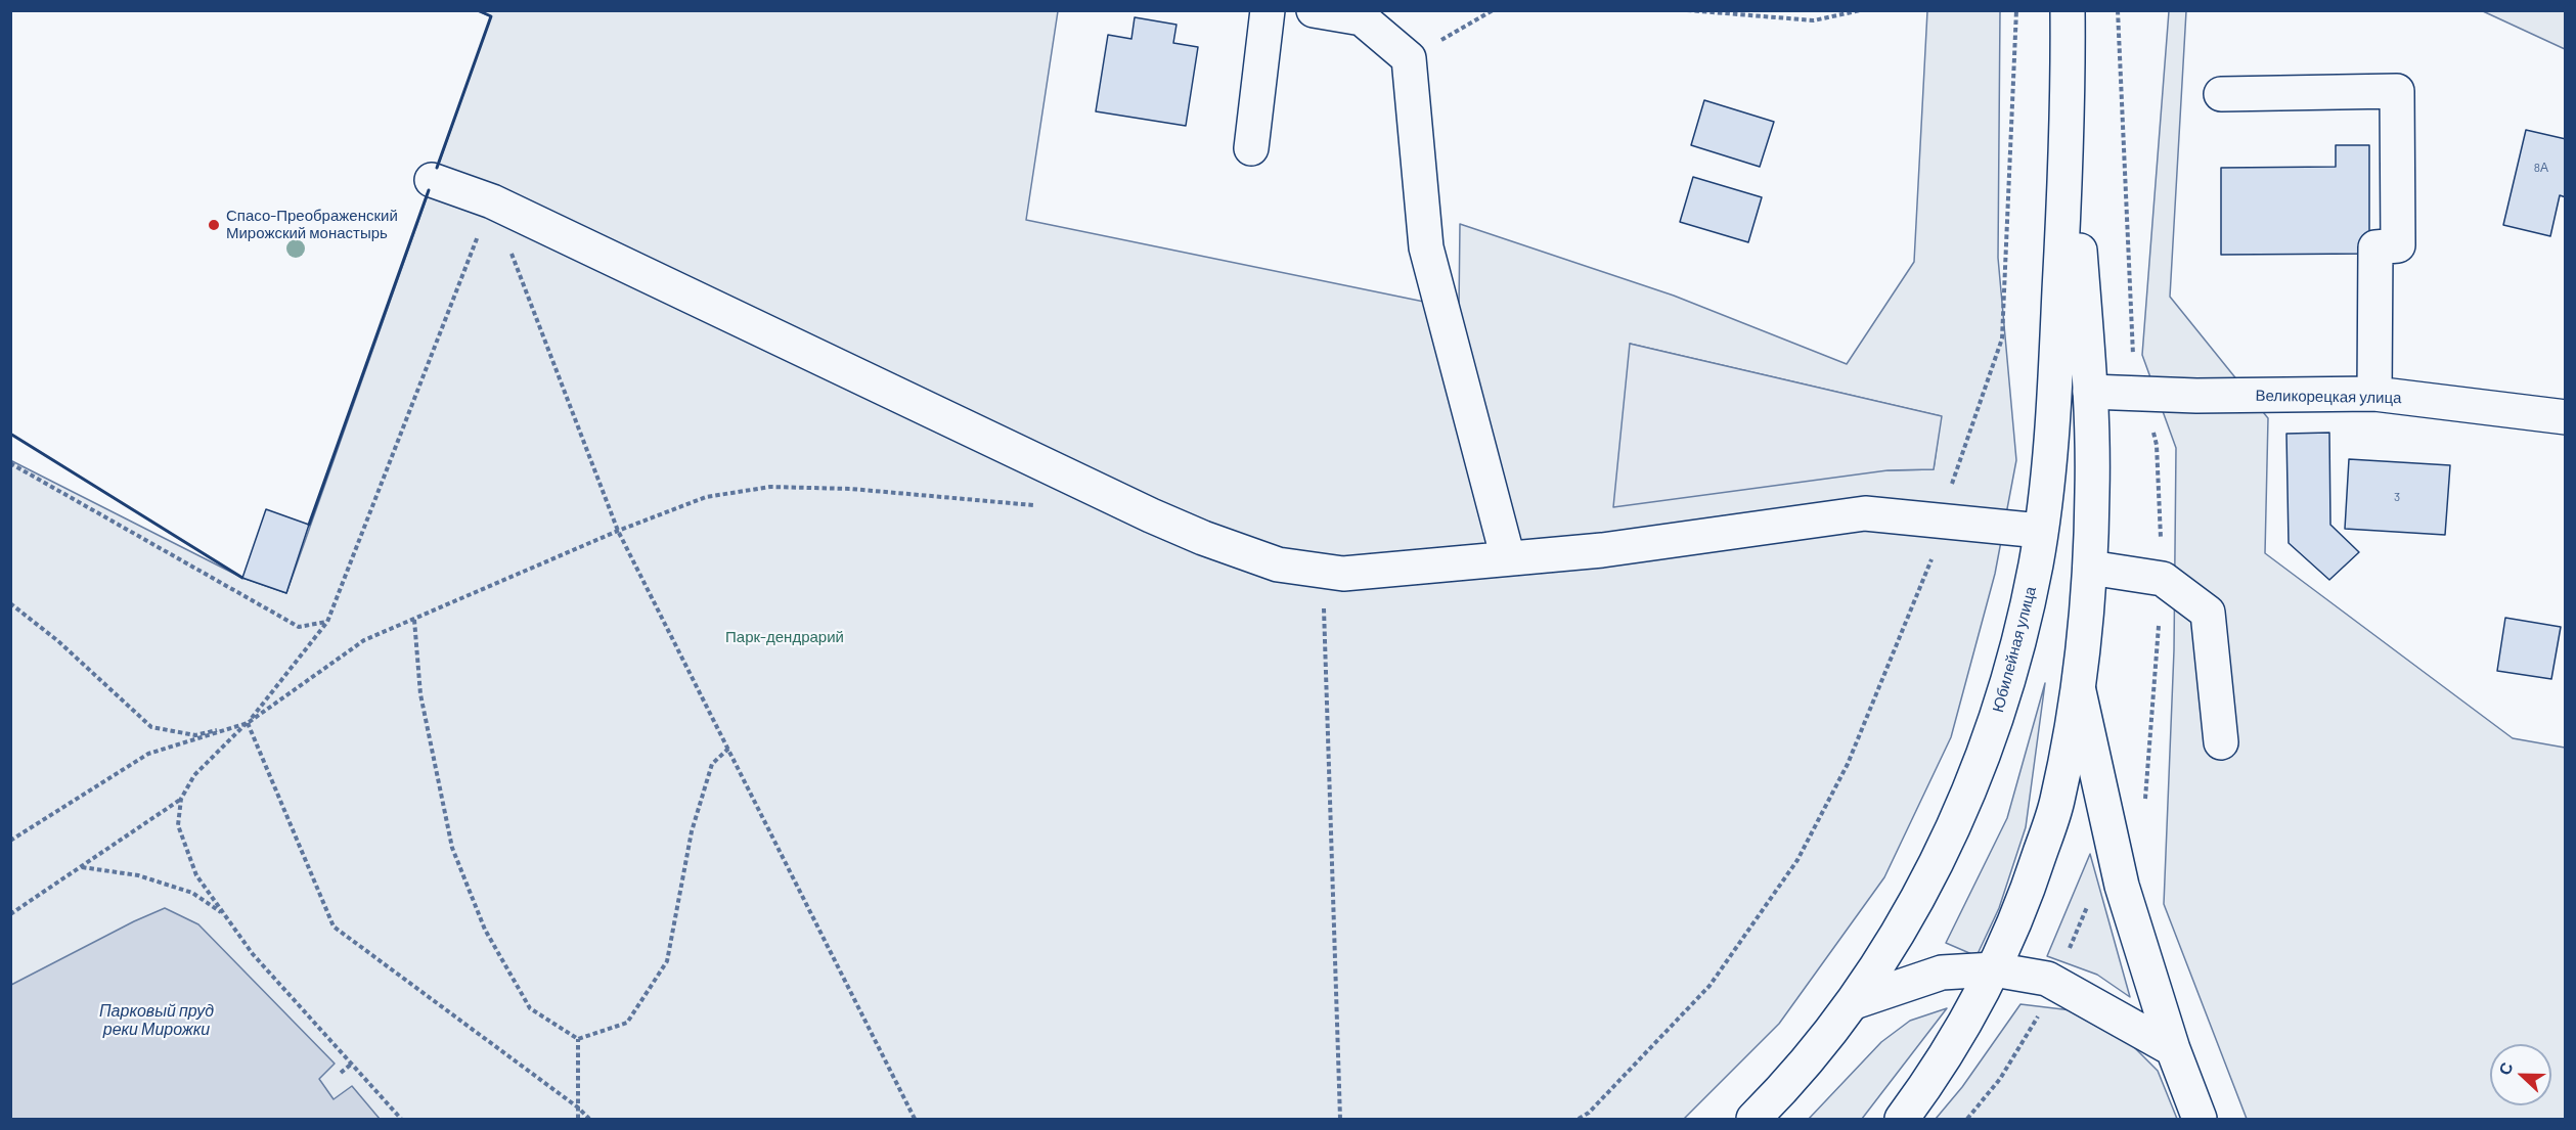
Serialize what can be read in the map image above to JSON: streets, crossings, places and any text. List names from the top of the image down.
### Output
{
  "streets": {
    "main road": ["Великорецкая улица", "Юбилейная улица"]
  },
  "crossings": [
    ["Великорецкая улица", "Юбилейная улица"]
  ],
  "water": ["Парковый пруд реки Мирожки"],
  "parks": ["Парк-дендрарий"],
  "places": ["Спасо-Преображенский Мирожский монастырь"],
  "house_numbers": ["8А", "3"],
  "north": "left"
}
